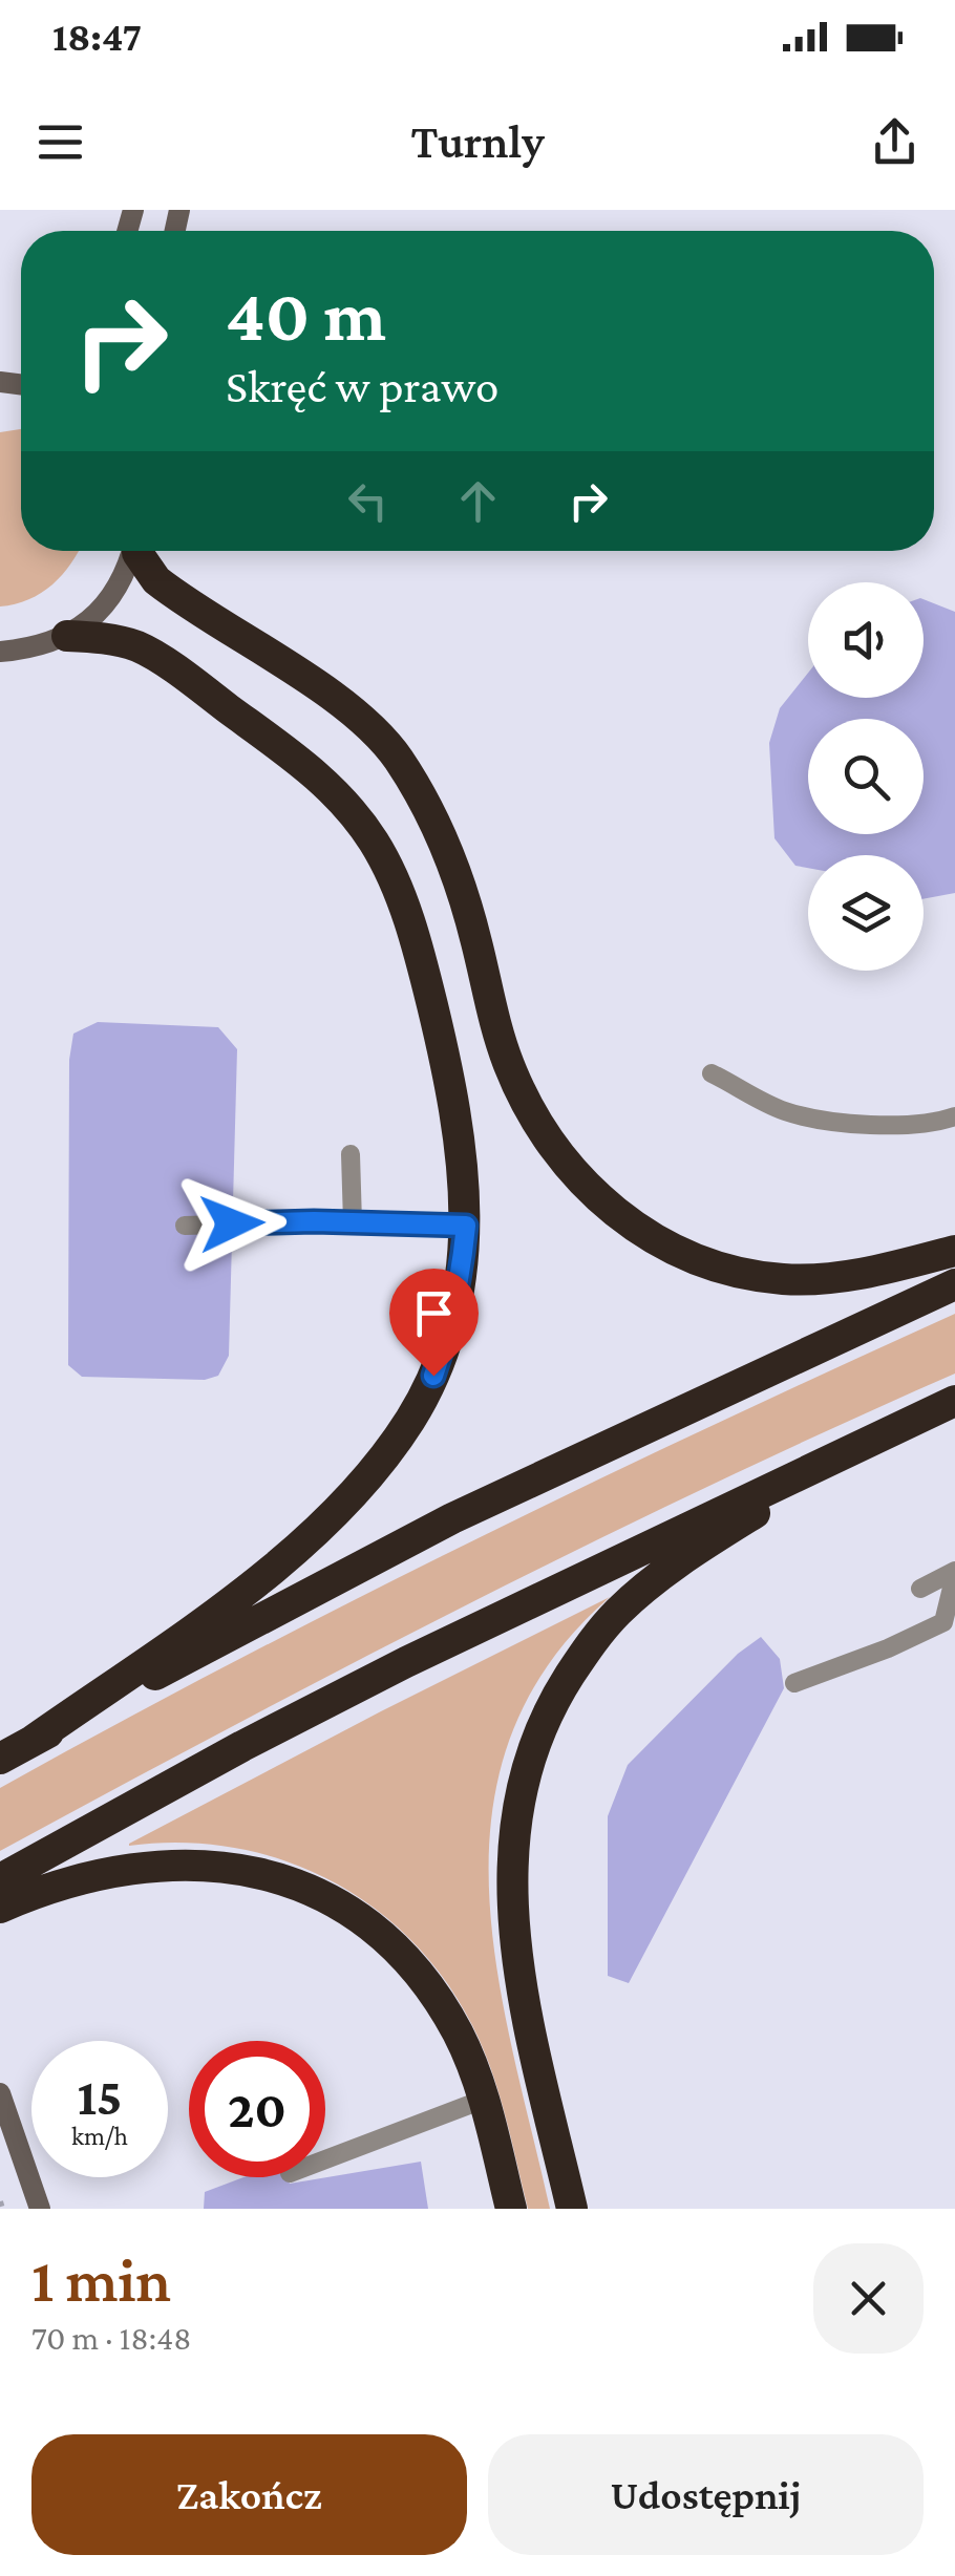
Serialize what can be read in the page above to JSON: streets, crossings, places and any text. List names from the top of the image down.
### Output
{
  "page": {
    "status": "18:47",
    "header": "Turnly",
    "turn": ["40 m", "Skręć w prawo"],
    "speed": "15 km/h",
    "limit": "20",
    "heading": ["1 min", "70 m · 18:48"],
    "buttons": ["Zakończ", "Udostępnij"]
  }
}
